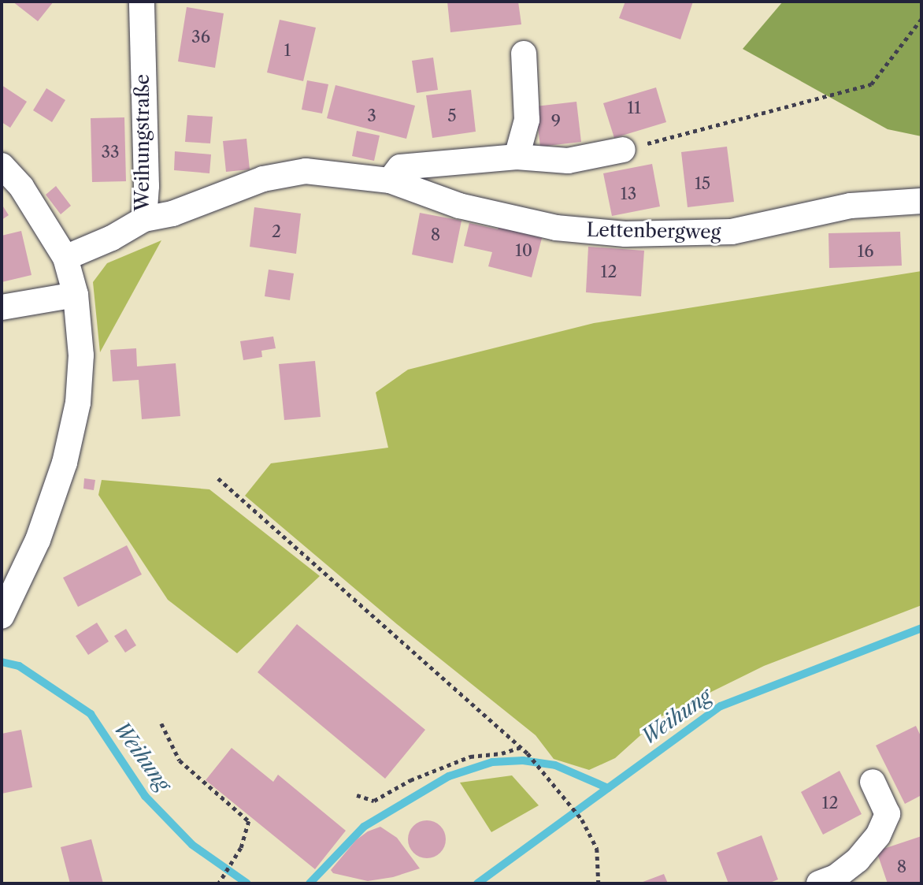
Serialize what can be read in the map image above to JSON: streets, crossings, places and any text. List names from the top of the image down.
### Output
{
  "streets": {
    "street": ["Weihungstraße", "Lettenbergweg"]
  },
  "crossings": [
    ["Weihungstraße", "Lettenbergweg"]
  ],
  "water": ["Weihung"],
  "house_numbers": [
    "36",
    "1",
    "11",
    "3",
    "5",
    "9",
    "33",
    "15",
    "13",
    "2",
    "8",
    "10",
    "16",
    "12",
    "12",
    "8"
  ]
}
